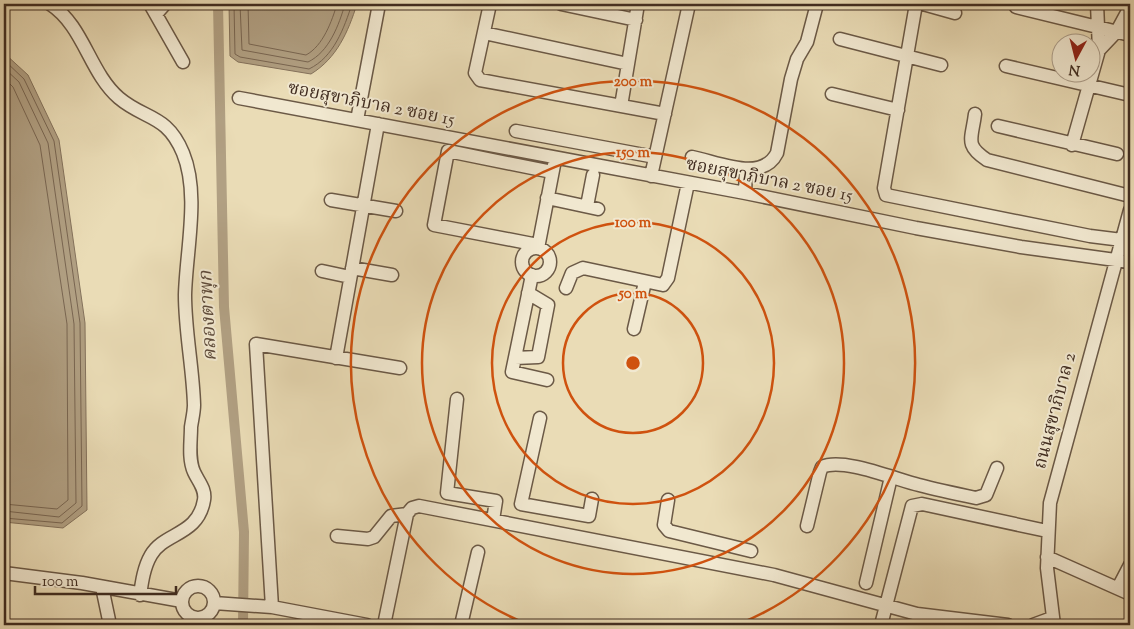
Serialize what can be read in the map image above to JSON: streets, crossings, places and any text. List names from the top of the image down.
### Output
{
  "streets": {
    "street": ["ซอยสุขาภิบาล 2 ซอย 15", "ถนนสุขาภิบาล 2"]
  },
  "crossings": [
    ["ซอยสุขาภิบาล 2 ซอย 15", "ถนนสุขาภิบาล 2"]
  ],
  "water": ["คลองตาพุก"],
  "scale_bar": "100 m",
  "north": "bottom",
  "rings": [
    "200 m",
    "150 m",
    "100 m",
    "50 m"
  ]
}
